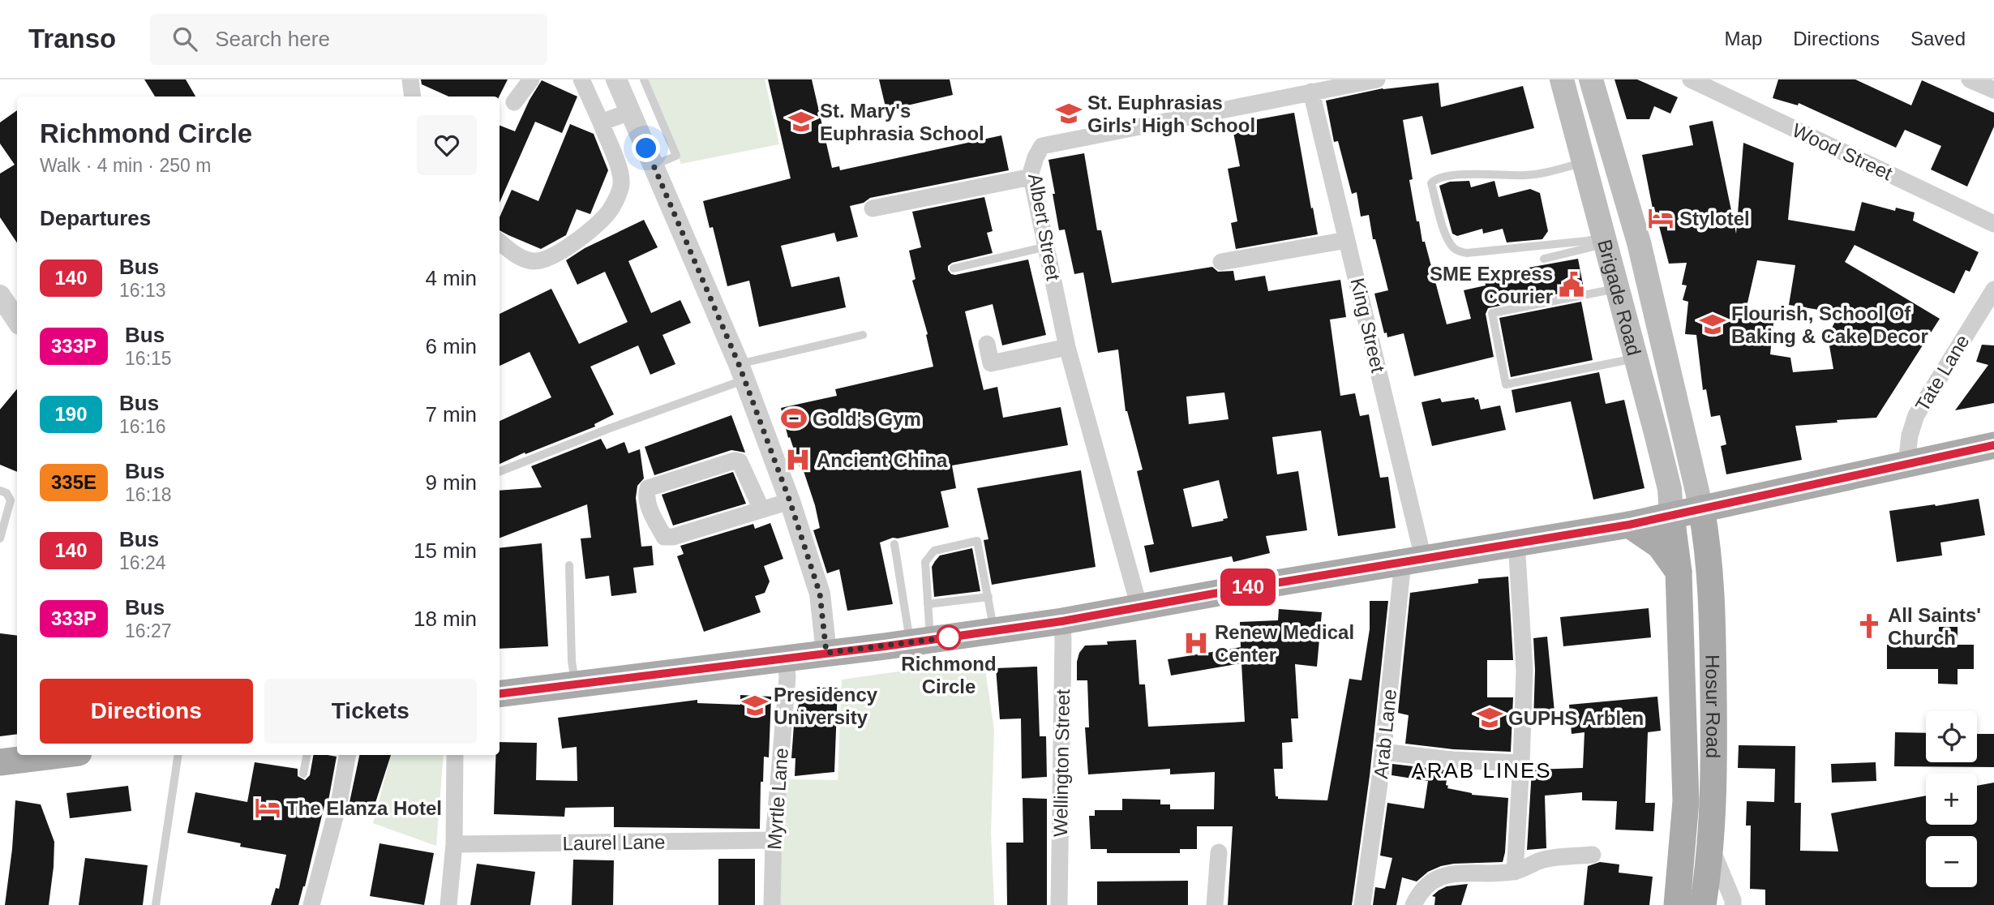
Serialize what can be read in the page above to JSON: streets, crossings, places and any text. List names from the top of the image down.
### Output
{
  "streets": {
    "main road": ["Brigade Road", "Hosur Road"],
    "street": [
      "Wood Street",
      "Albert Street",
      "King Street",
      "Tate Lane",
      "Arab Lane",
      "Wellington Street",
      "Myrtle Lane",
      "Laurel Lane"
    ]
  },
  "crossings": [
    ["Albert Street", "King Street"],
    ["Brigade Road", "Hosur Road"],
    ["King Street", "Arab Lane"],
    ["Myrtle Lane", "Laurel Lane"]
  ],
  "districts": ["ARAB LINES"],
  "places": {
    "school or university": [
      "St. Euphrasias Girls' High School",
      "St. Mary's Euphrasia School",
      "Flourish, School Of Baking & Cake Decor",
      "Presidency University",
      "GUPHS Arblen"
    ],
    "hotel": ["Stylotel", "The Elanza Hotel"],
    "public building": ["SME Express Courier"],
    "sports": ["Gold's Gym"],
    "hospital": ["Ancient China", "Renew Medical Center"],
    "church": ["All Saints' Church"],
    "other": ["Richmond Circle"]
  },
  "lines": ["bus line 140"],
  "page": {
    "header": "Transo",
    "search": "Search here",
    "nav": ["Map", "Directions", "Saved"],
    "on_map": "140",
    "heading": [
      ["Richmond Circle", "Walk · 4 min · 250 m"],
      "Departures"
    ],
    "list": [
      {
        "mark": "140",
        "name": "Bus",
        "note": "16:13",
        "value": "4 min"
      },
      {
        "mark": "333P",
        "name": "Bus",
        "note": "16:15",
        "value": "6 min"
      },
      {
        "mark": "190",
        "name": "Bus",
        "note": "16:16",
        "value": "7 min"
      },
      {
        "mark": "335E",
        "name": "Bus",
        "note": "16:18",
        "value": "9 min"
      },
      {
        "mark": "140",
        "name": "Bus",
        "note": "16:24",
        "value": "15 min"
      },
      {
        "mark": "333P",
        "name": "Bus",
        "note": "16:27",
        "value": "18 min"
      }
    ],
    "buttons": ["Directions", "Tickets"],
    "map_buttons": ["+", "−"]
  }
}
